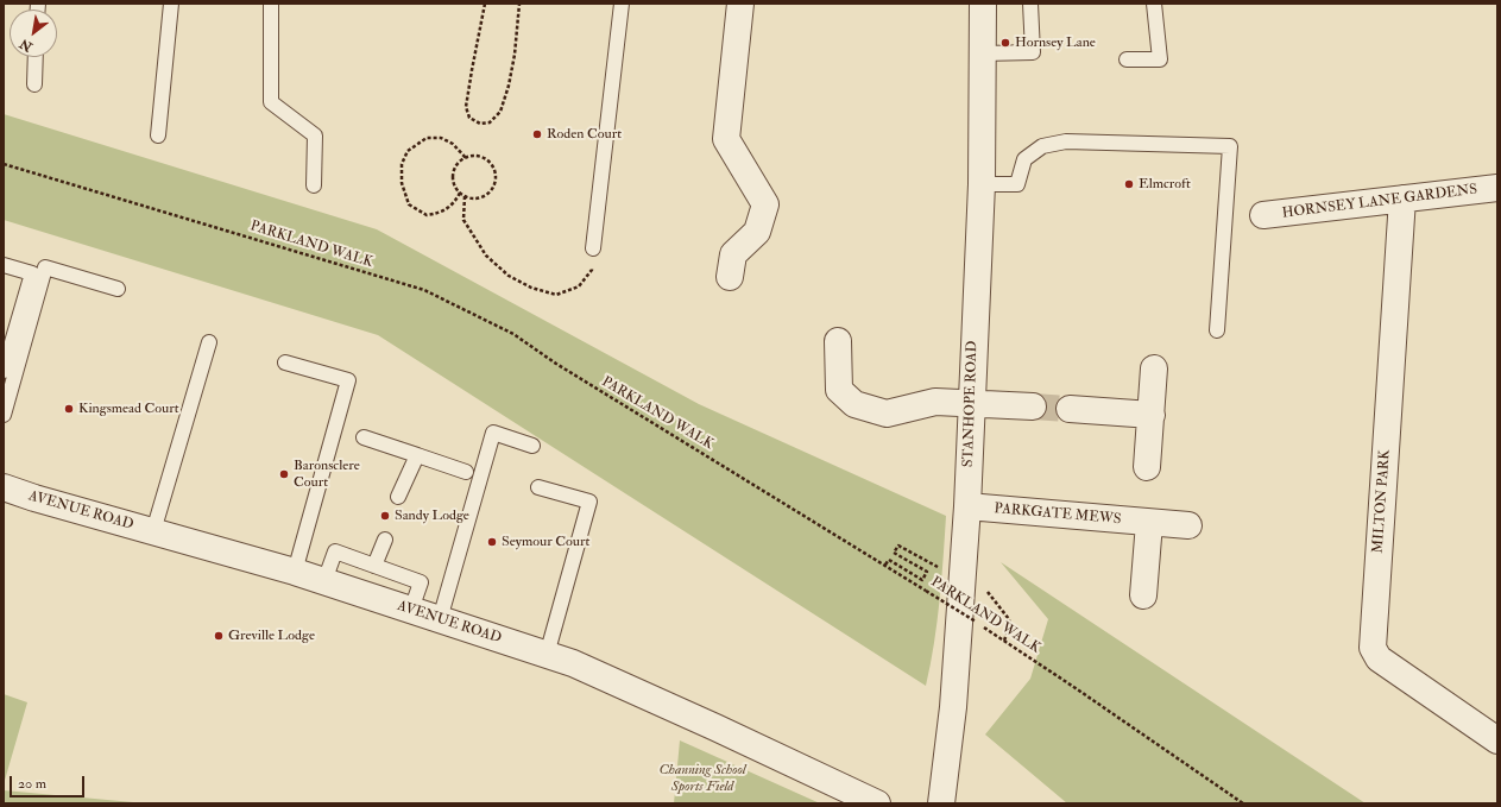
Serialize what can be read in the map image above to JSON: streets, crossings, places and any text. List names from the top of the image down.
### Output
{
  "streets": {
    "street": [
      "HORNSEY LANE GARDENS",
      "STANHOPE ROAD",
      "MILTON PARK",
      "AVENUE ROAD",
      "PARKGATE MEWS"
    ],
    "path": ["PARKLAND WALK"]
  },
  "crossings": [
    ["HORNSEY LANE GARDENS", "MILTON PARK"],
    ["STANHOPE ROAD", "PARKGATE MEWS"]
  ],
  "parks": ["Channing School Sports Field"],
  "places": [
    "Hornsey Lane",
    "Roden Court",
    "Elmcroft",
    "Kingsmead Court",
    "Baronsclere Court",
    "Sandy Lodge",
    "Seymour Court",
    "Greville Lodge"
  ],
  "scale_bar": "20 m",
  "north": "bottom left"
}
